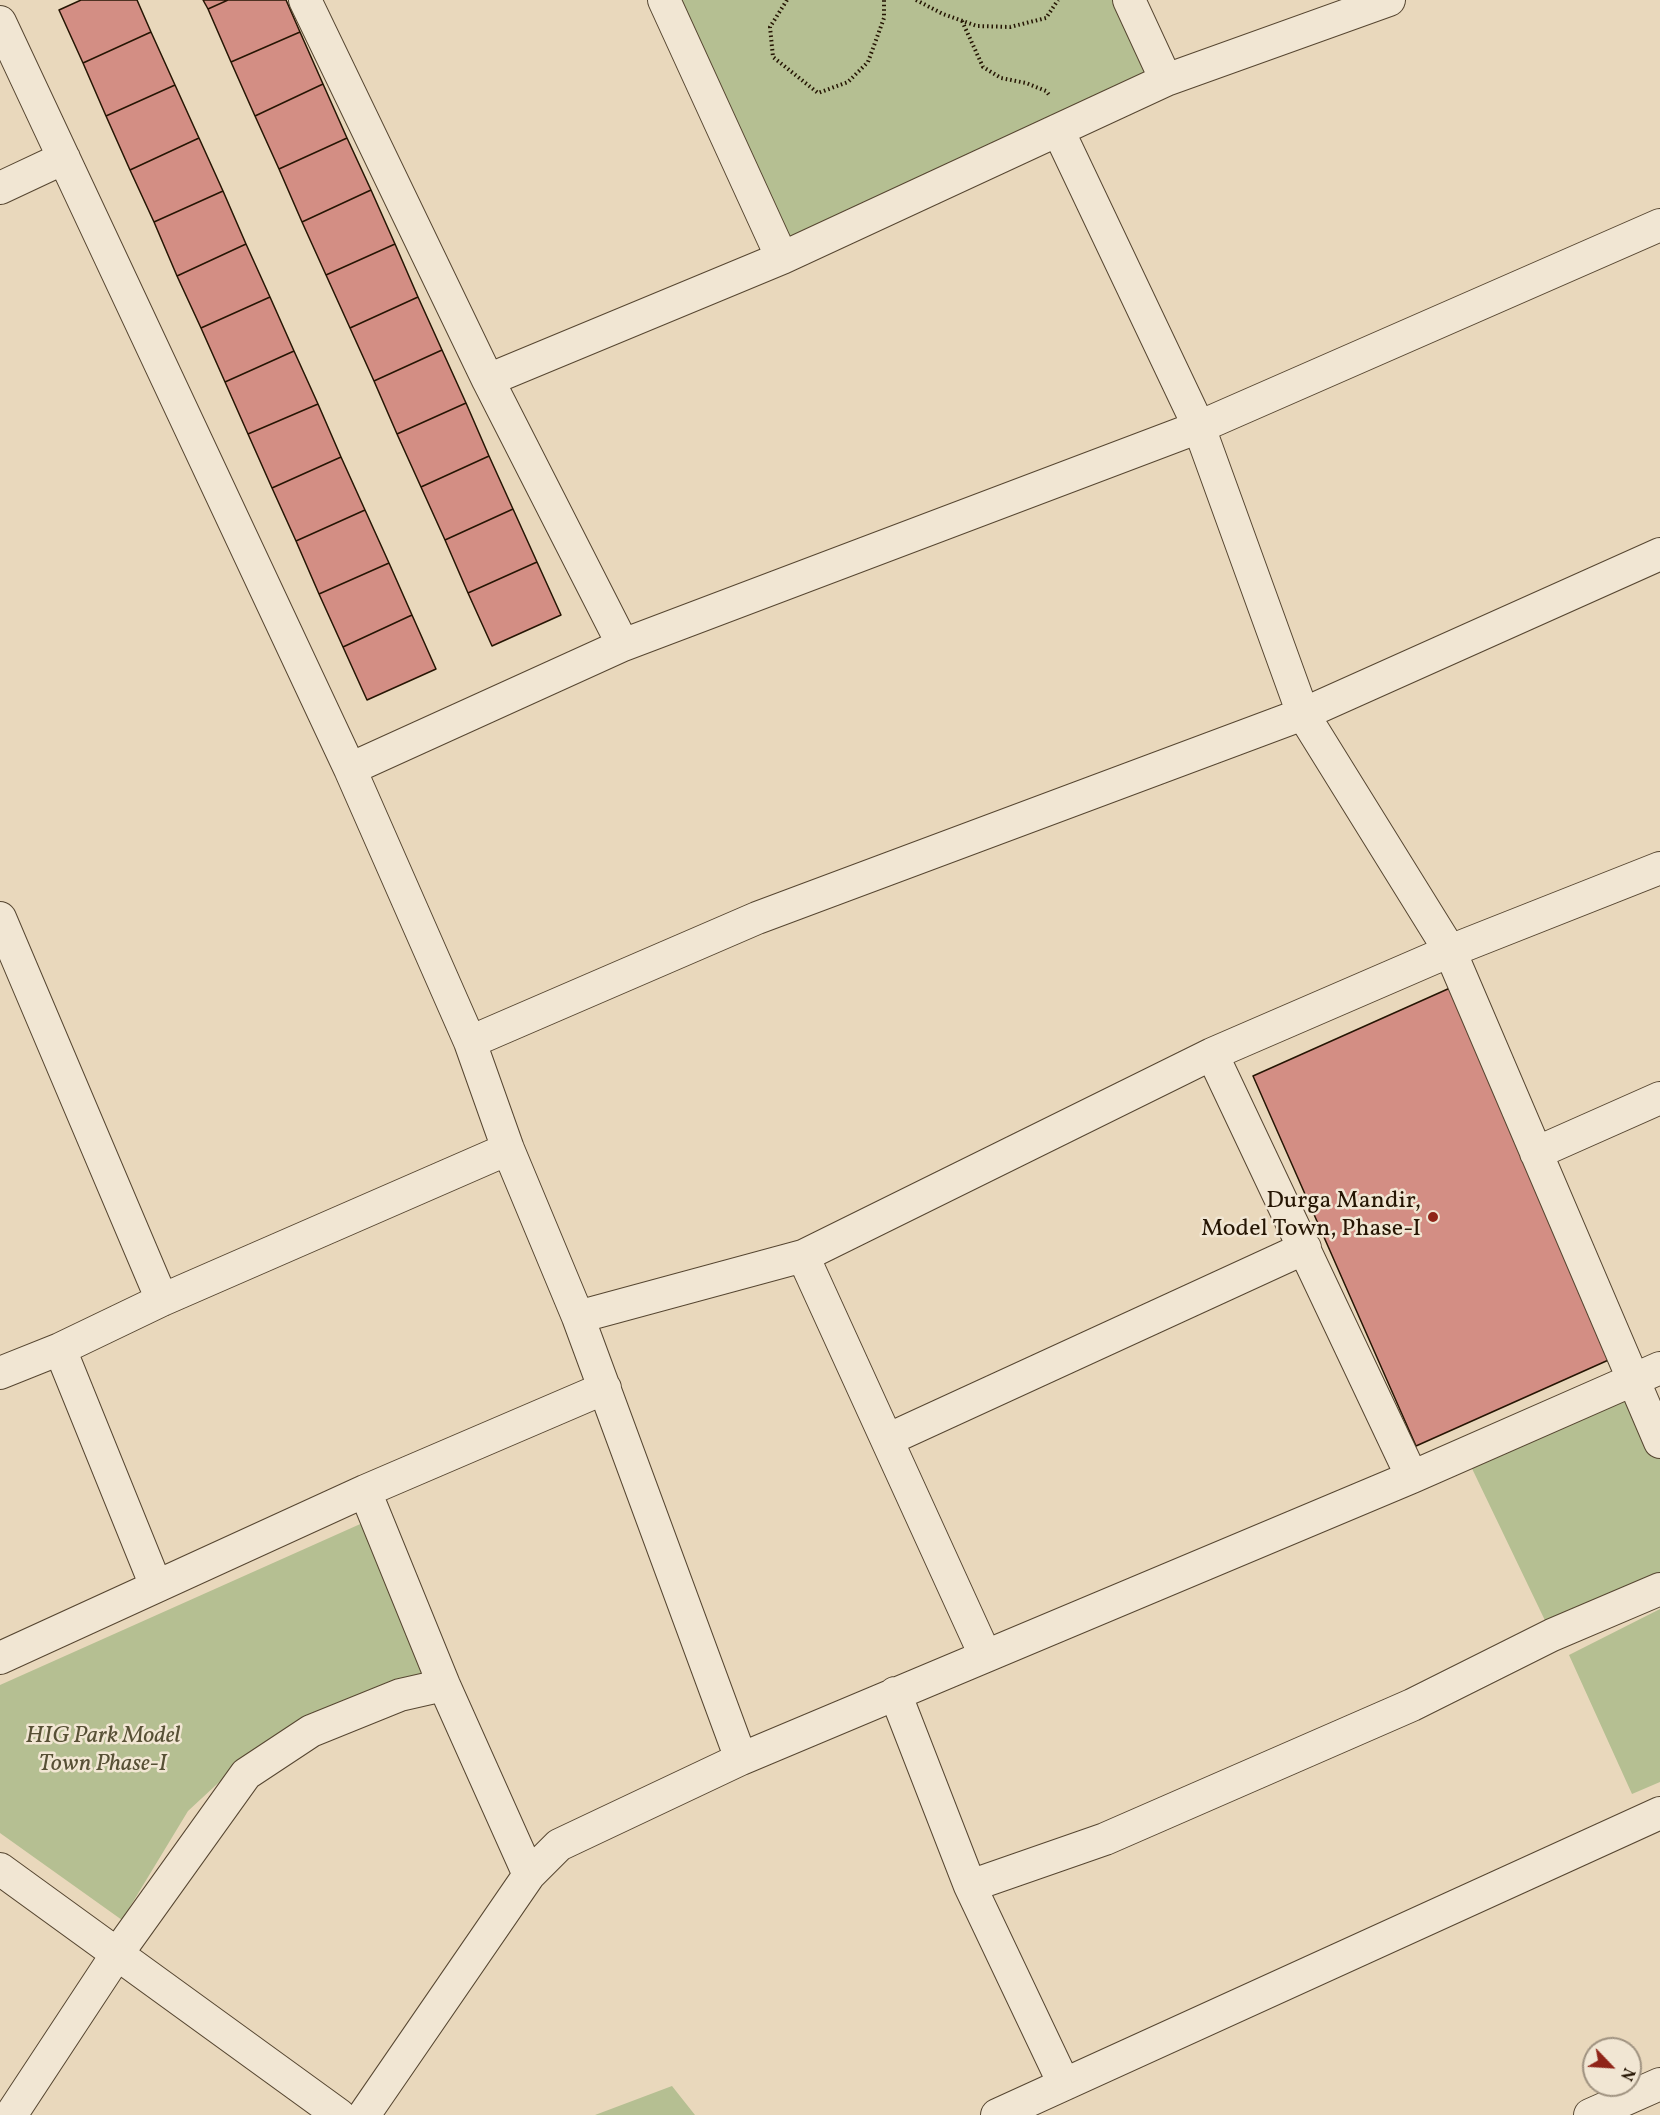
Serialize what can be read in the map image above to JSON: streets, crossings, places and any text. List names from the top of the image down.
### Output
{
  "parks": ["HIG Park Model Town Phase-I"],
  "places": ["Durga Mandir, Model Town, Phase-I"],
  "north": "bottom right"
}
